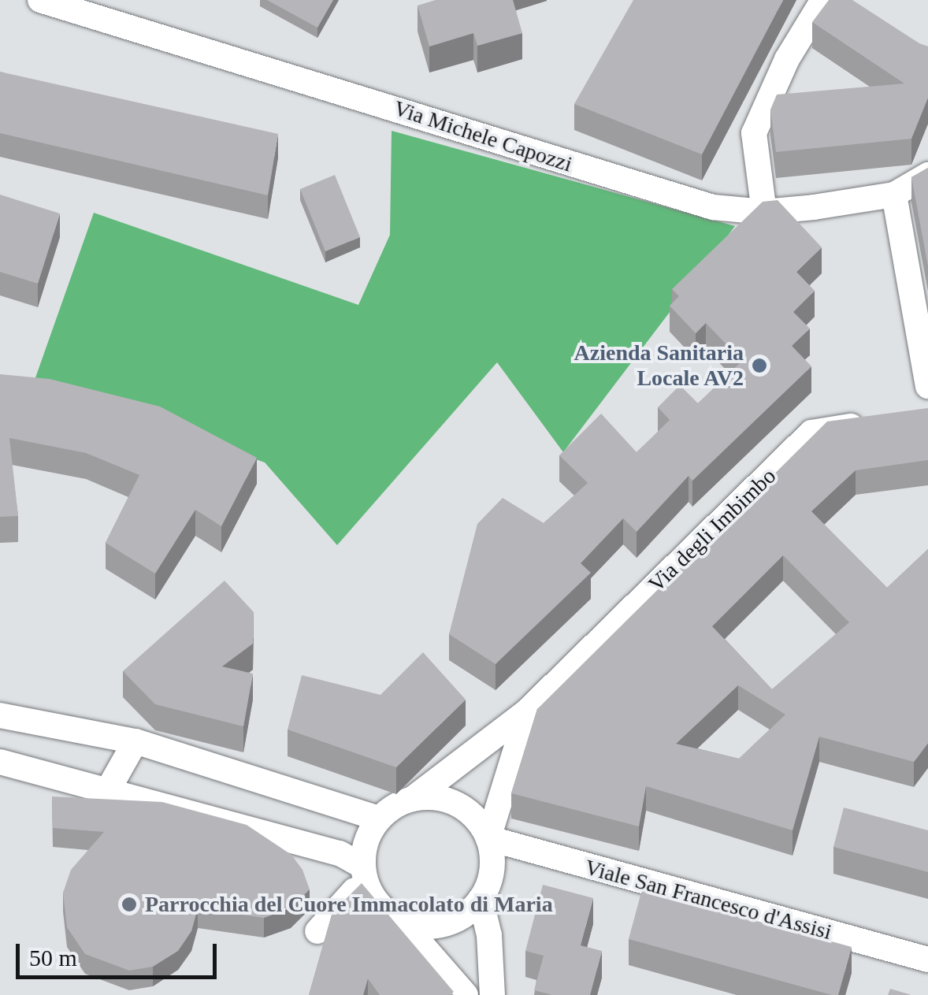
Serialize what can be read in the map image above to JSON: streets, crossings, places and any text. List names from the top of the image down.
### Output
{
  "streets": {
    "street": ["Via Michele Capozzi", "Via degli Imbimbo", "Viale San Francesco d'Assisi"]
  },
  "crossings": [
    ["Via degli Imbimbo", "Viale San Francesco d'Assisi"]
  ],
  "places": ["Azienda Sanitaria Locale AV2", "Parrocchia del Cuore Immacolato di Maria"],
  "scale_bar": "50 m"
}
